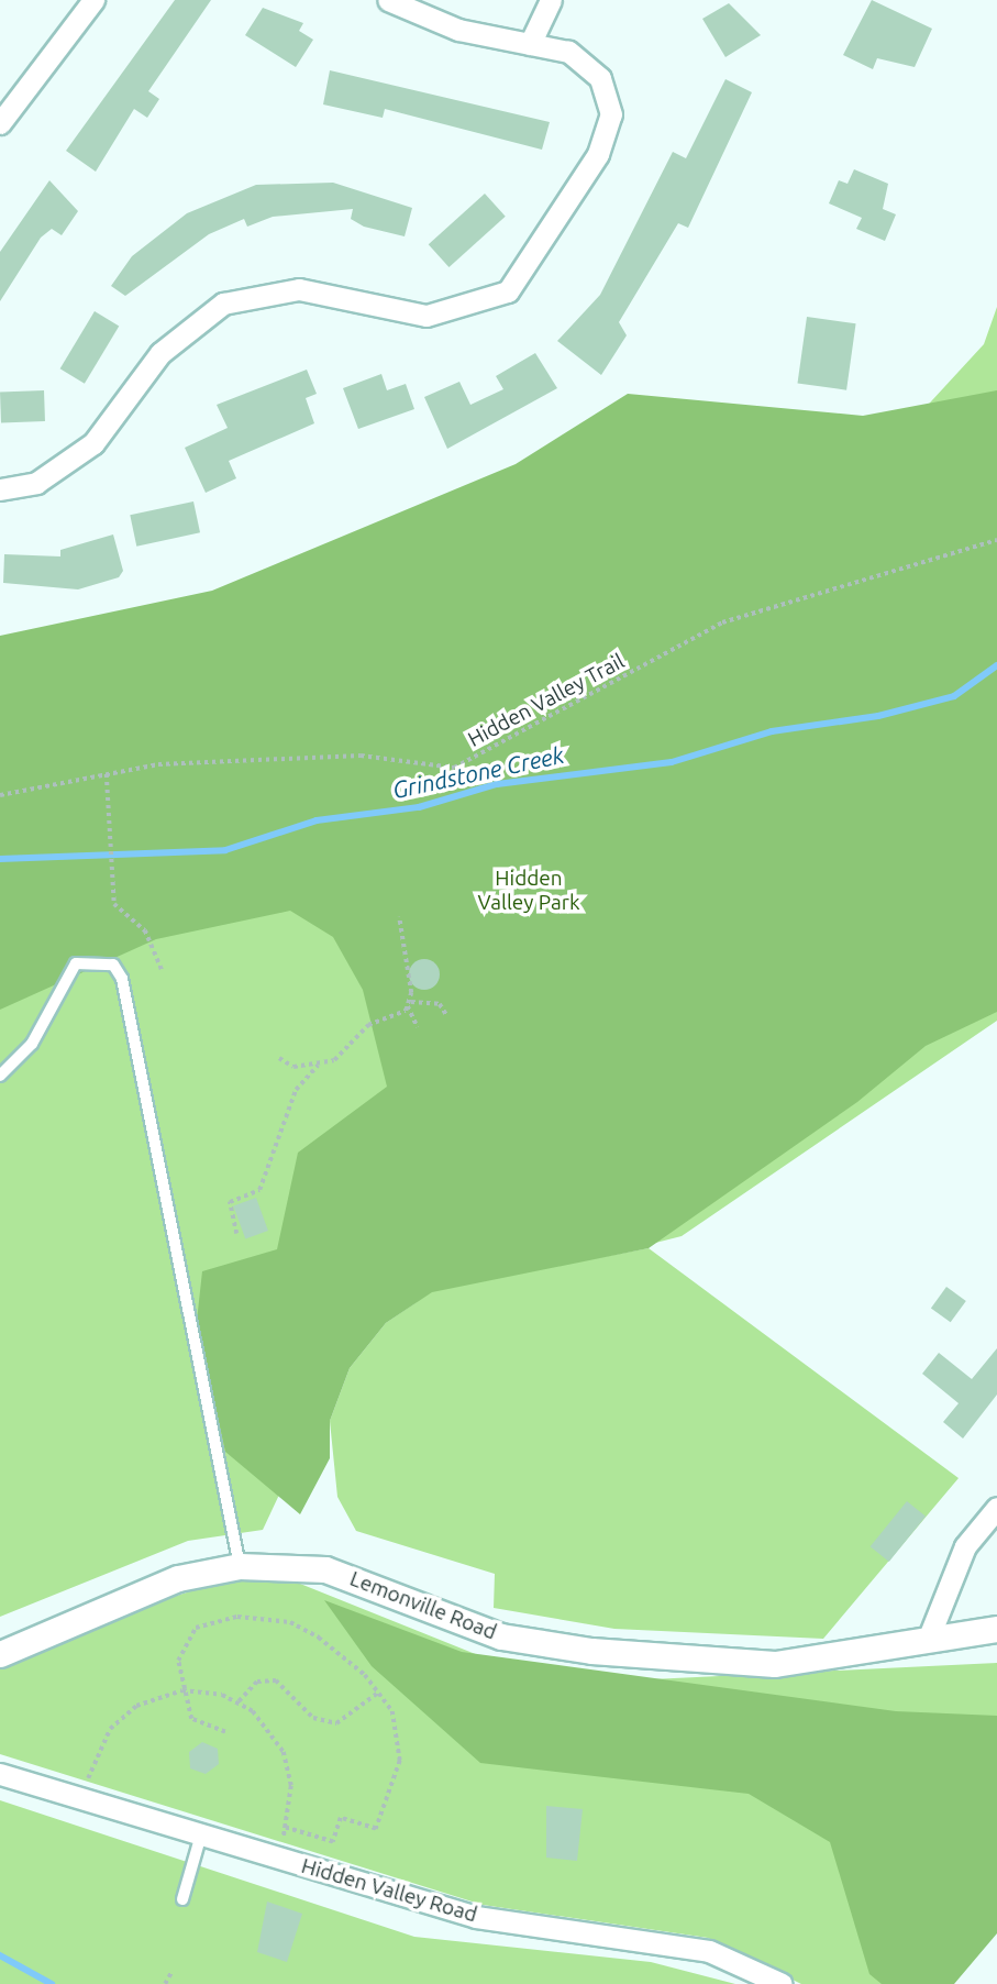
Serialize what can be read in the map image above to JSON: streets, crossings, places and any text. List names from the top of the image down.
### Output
{
  "streets": {
    "street": ["Lemonville Road", "Hidden Valley Road"],
    "path": ["Hidden Valley Trail"]
  },
  "water": ["Grindstone Creek"],
  "parks": ["Hidden Valley Park"]
}
